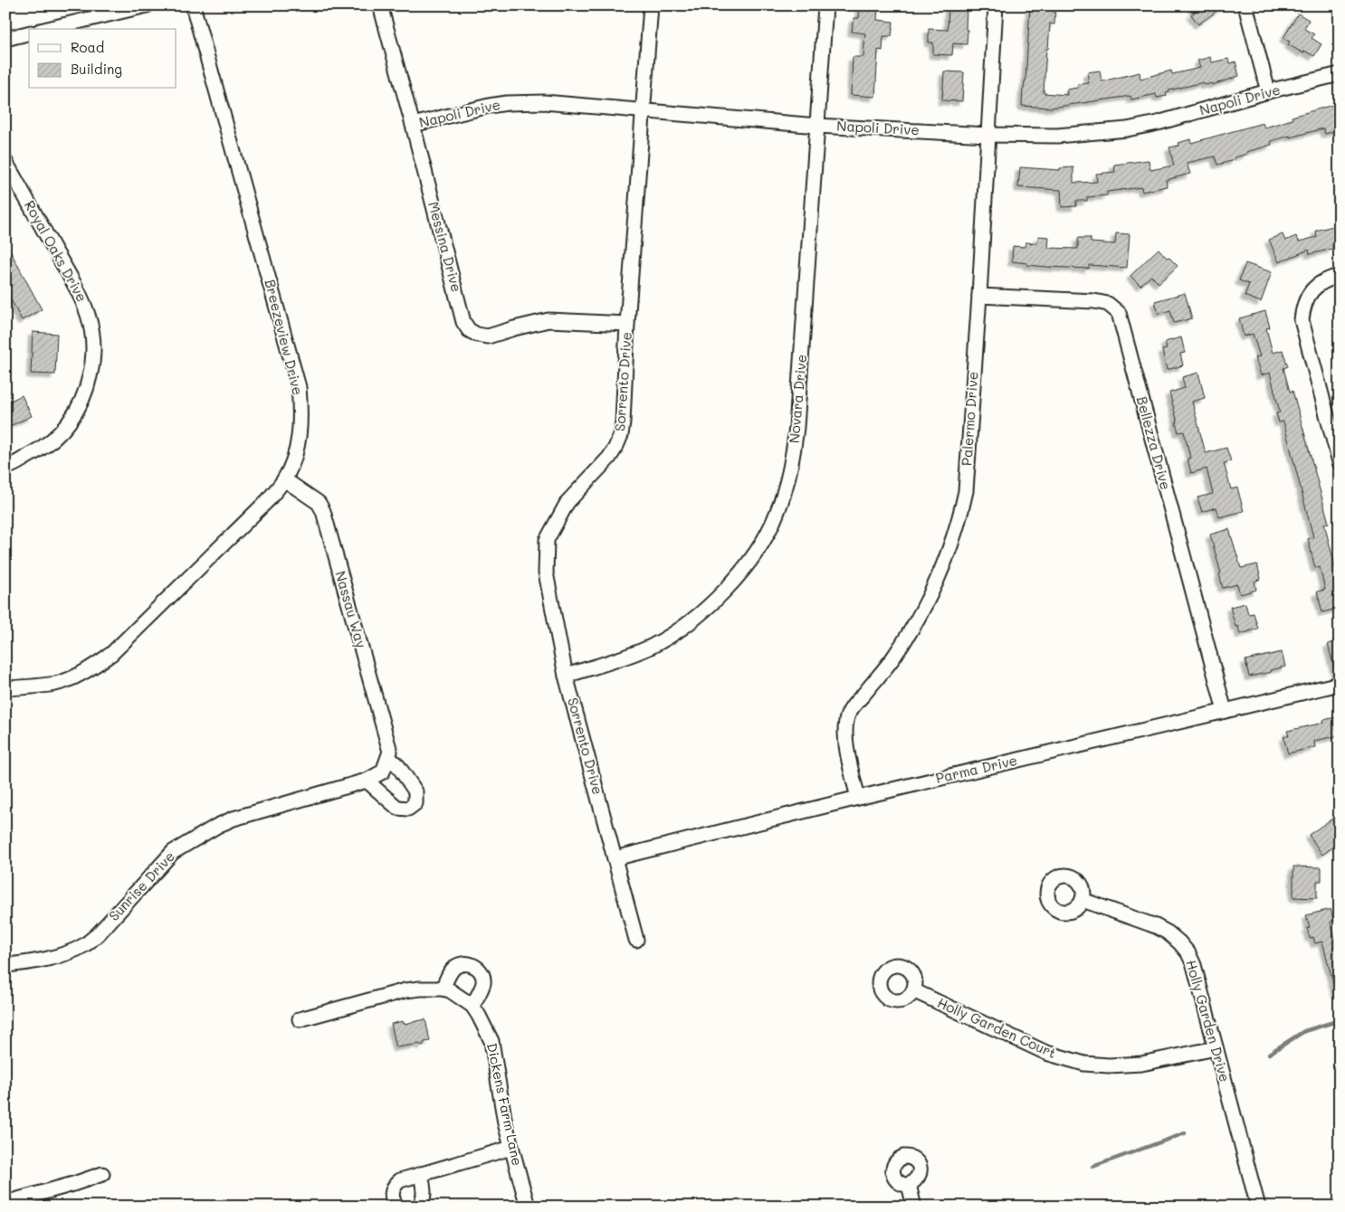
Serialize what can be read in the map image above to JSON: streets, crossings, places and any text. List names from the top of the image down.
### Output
{
  "streets": {
    "street": [
      "Napoli Drive",
      "Messina Drive",
      "Royal Oaks Drive",
      "Breezeview Drive",
      "Sorrento Drive",
      "Novara Drive",
      "Palermo Drive",
      "Bellezza Drive",
      "Nassau Way",
      "Parma Drive",
      "Sunrise Drive",
      "Holly Garden Drive",
      "Holly Garden Court",
      "Dickens Farm Lane"
    ]
  },
  "crossings": [
    ["Napoli Drive", "Messina Drive"],
    ["Napoli Drive", "Sorrento Drive"],
    ["Napoli Drive", "Novara Drive"],
    ["Napoli Drive", "Palermo Drive"],
    ["Messina Drive", "Sorrento Drive"],
    ["Breezeview Drive", "Nassau Way"],
    ["Sorrento Drive", "Novara Drive"],
    ["Sorrento Drive", "Parma Drive"],
    ["Palermo Drive", "Bellezza Drive"],
    ["Palermo Drive", "Parma Drive"],
    ["Bellezza Drive", "Parma Drive"],
    ["Nassau Way", "Sunrise Drive"],
    ["Holly Garden Drive", "Holly Garden Court"]
  ],
  "legend": ["Road", "Building"]
}
